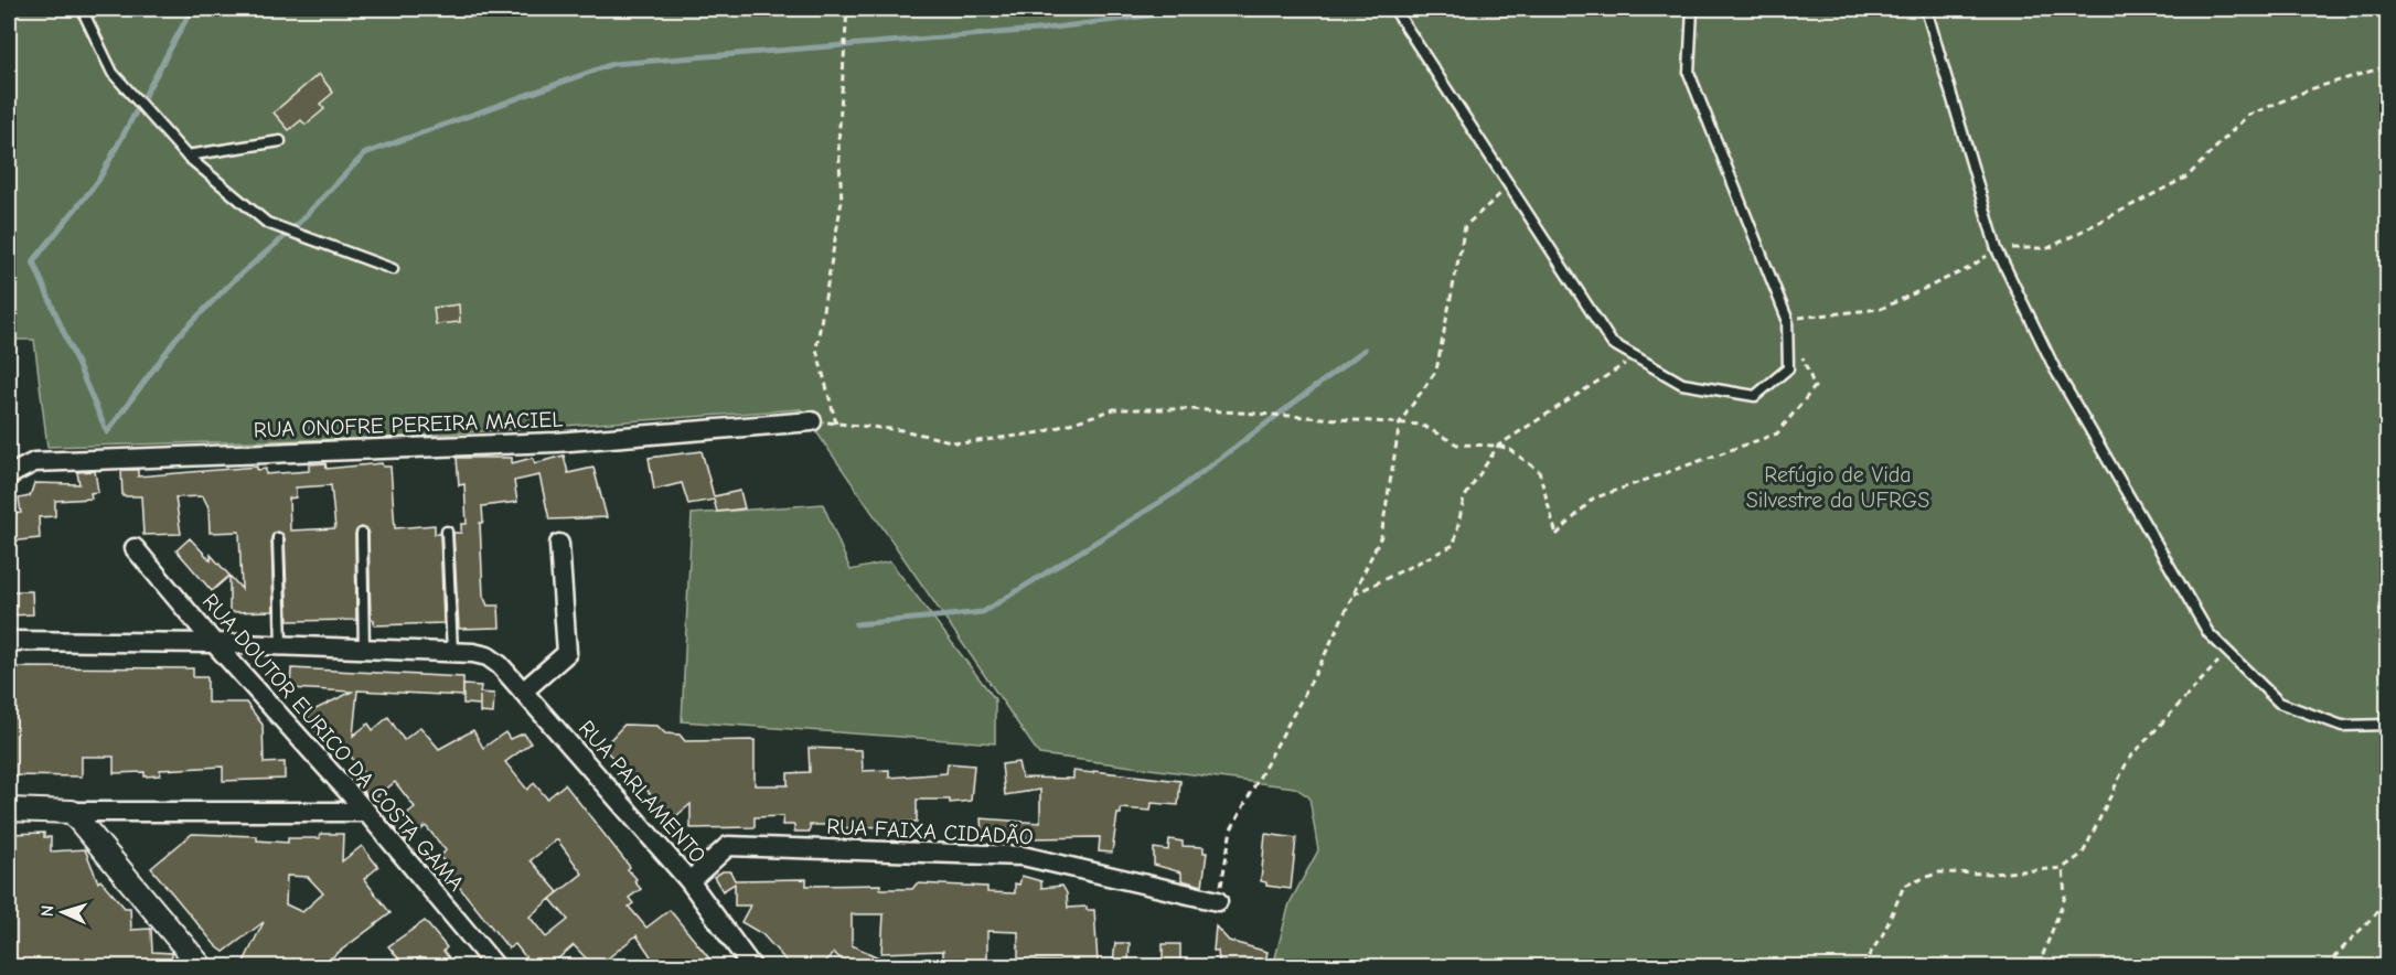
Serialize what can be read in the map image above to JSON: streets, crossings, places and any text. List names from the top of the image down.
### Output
{
  "streets": {
    "street": [
      "RUA ONOFRE PEREIRA MACIEL",
      "RUA DOUTOR EURICO DA COSTA GAMA",
      "RUA PARLAMENTO",
      "RUA FAIXA CIDADÃO"
    ]
  },
  "crossings": [
    ["RUA PARLAMENTO", "RUA FAIXA CIDADÃO"]
  ],
  "parks": ["Refúgio de Vida Silvestre da UFRGS"],
  "north": "left"
}
